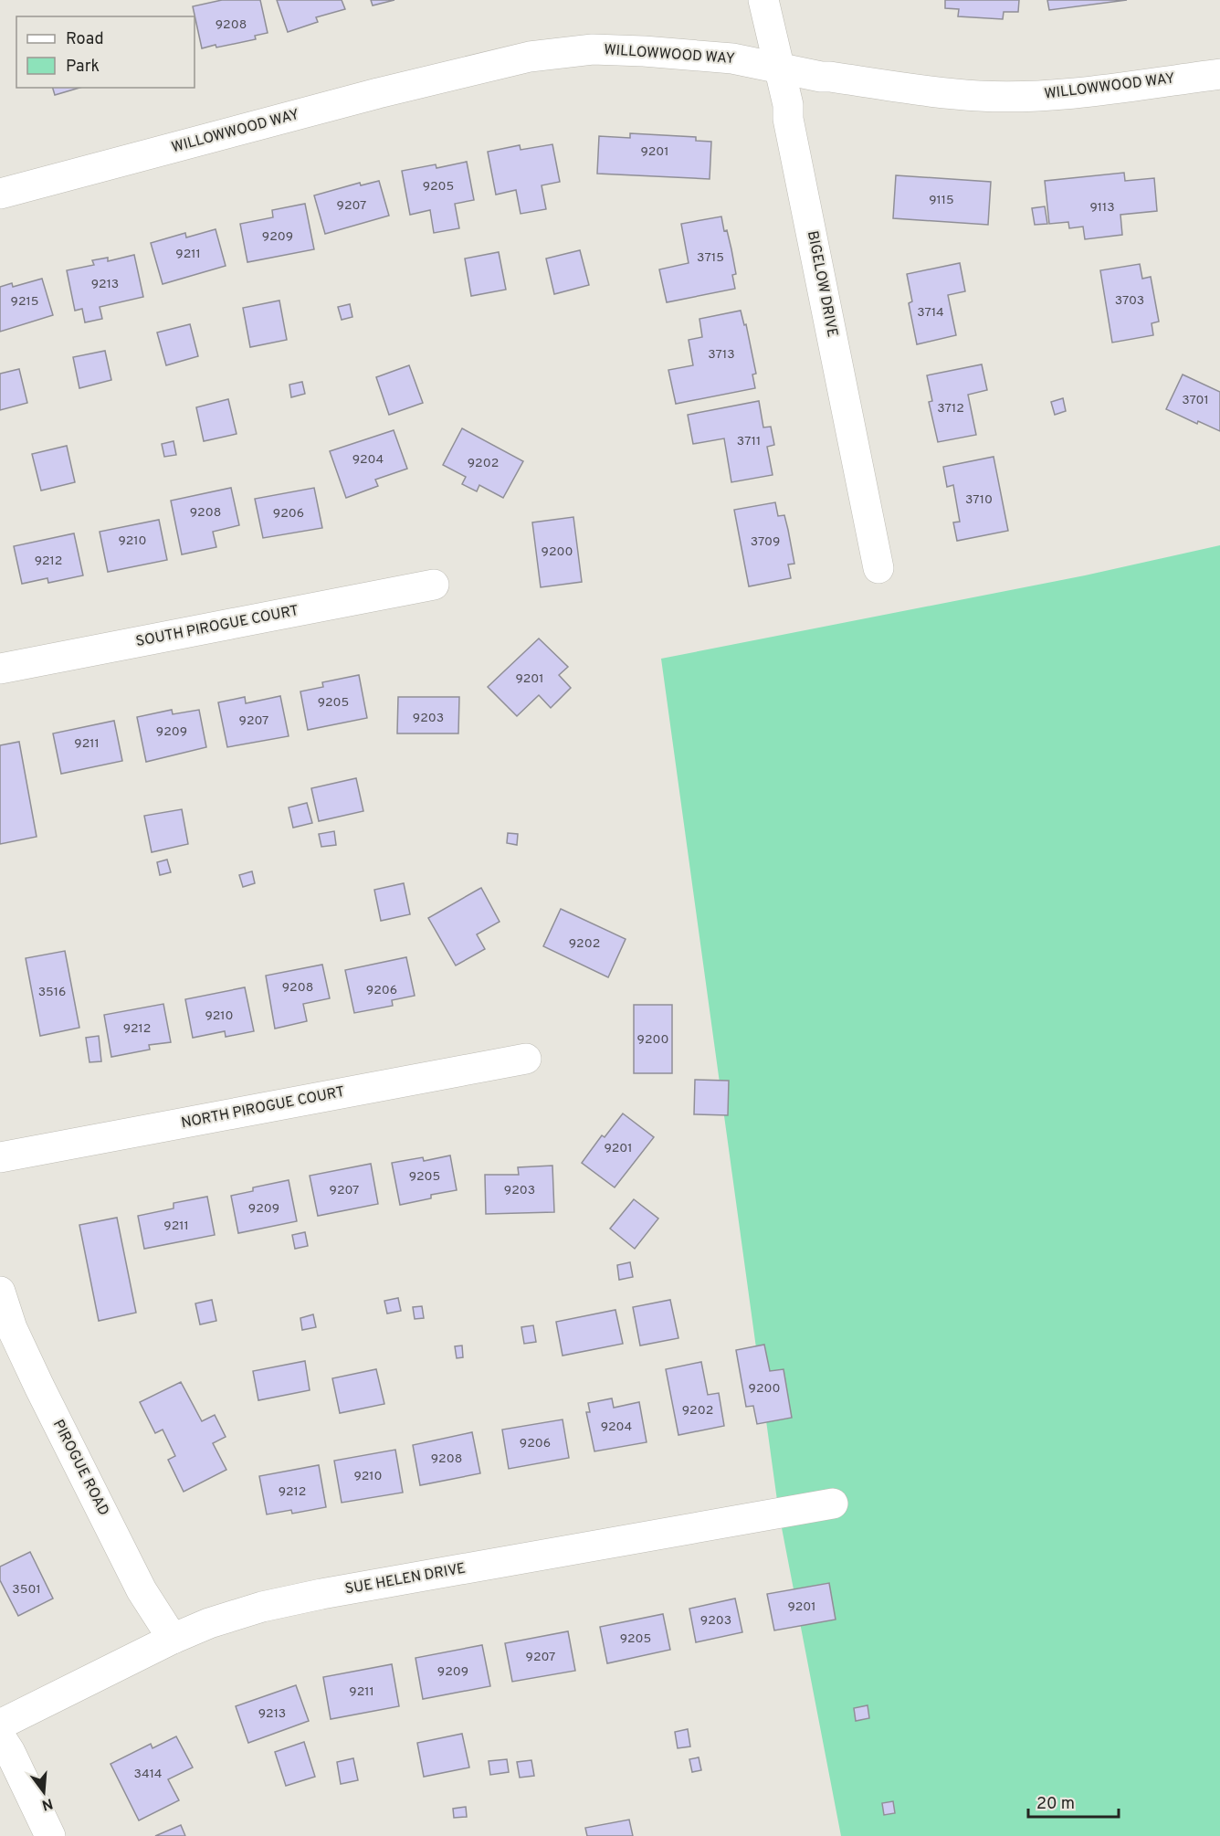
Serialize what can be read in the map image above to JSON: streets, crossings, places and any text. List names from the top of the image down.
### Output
{
  "streets": {
    "street": [
      "WILLOWWOOD WAY",
      "BIGELOW DRIVE",
      "SOUTH PIROGUE COURT",
      "NORTH PIROGUE COURT",
      "PIROGUE ROAD",
      "SUE HELEN DRIVE"
    ]
  },
  "crossings": [
    ["WILLOWWOOD WAY", "BIGELOW DRIVE"],
    ["PIROGUE ROAD", "SUE HELEN DRIVE"]
  ],
  "house_numbers": [
    "9208",
    "9201",
    "9205",
    "9115",
    "9207",
    "9113",
    "9209",
    "9211",
    "3715",
    "9213",
    "3703",
    "9215",
    "3714",
    "3713",
    "3701",
    "3712",
    "3711",
    "9204",
    "9202",
    "3710",
    "9208",
    "9206",
    "9210",
    "3709",
    "9200",
    "9212",
    "9201",
    "9205",
    "9203",
    "9207",
    "9209",
    "9211",
    "9202",
    "9208",
    "9206",
    "3516",
    "9210",
    "9212",
    "9200",
    "9201",
    "9205",
    "9207",
    "9203",
    "9209",
    "9211",
    "9200",
    "9202",
    "9204",
    "9206",
    "9208",
    "9210",
    "9212",
    "3501",
    "9201",
    "9203",
    "9205",
    "9207",
    "9209",
    "9211",
    "9213",
    "3414"
  ],
  "legend": ["Road", "Park"],
  "scale_bar": "20 m",
  "north": "bottom"
}
